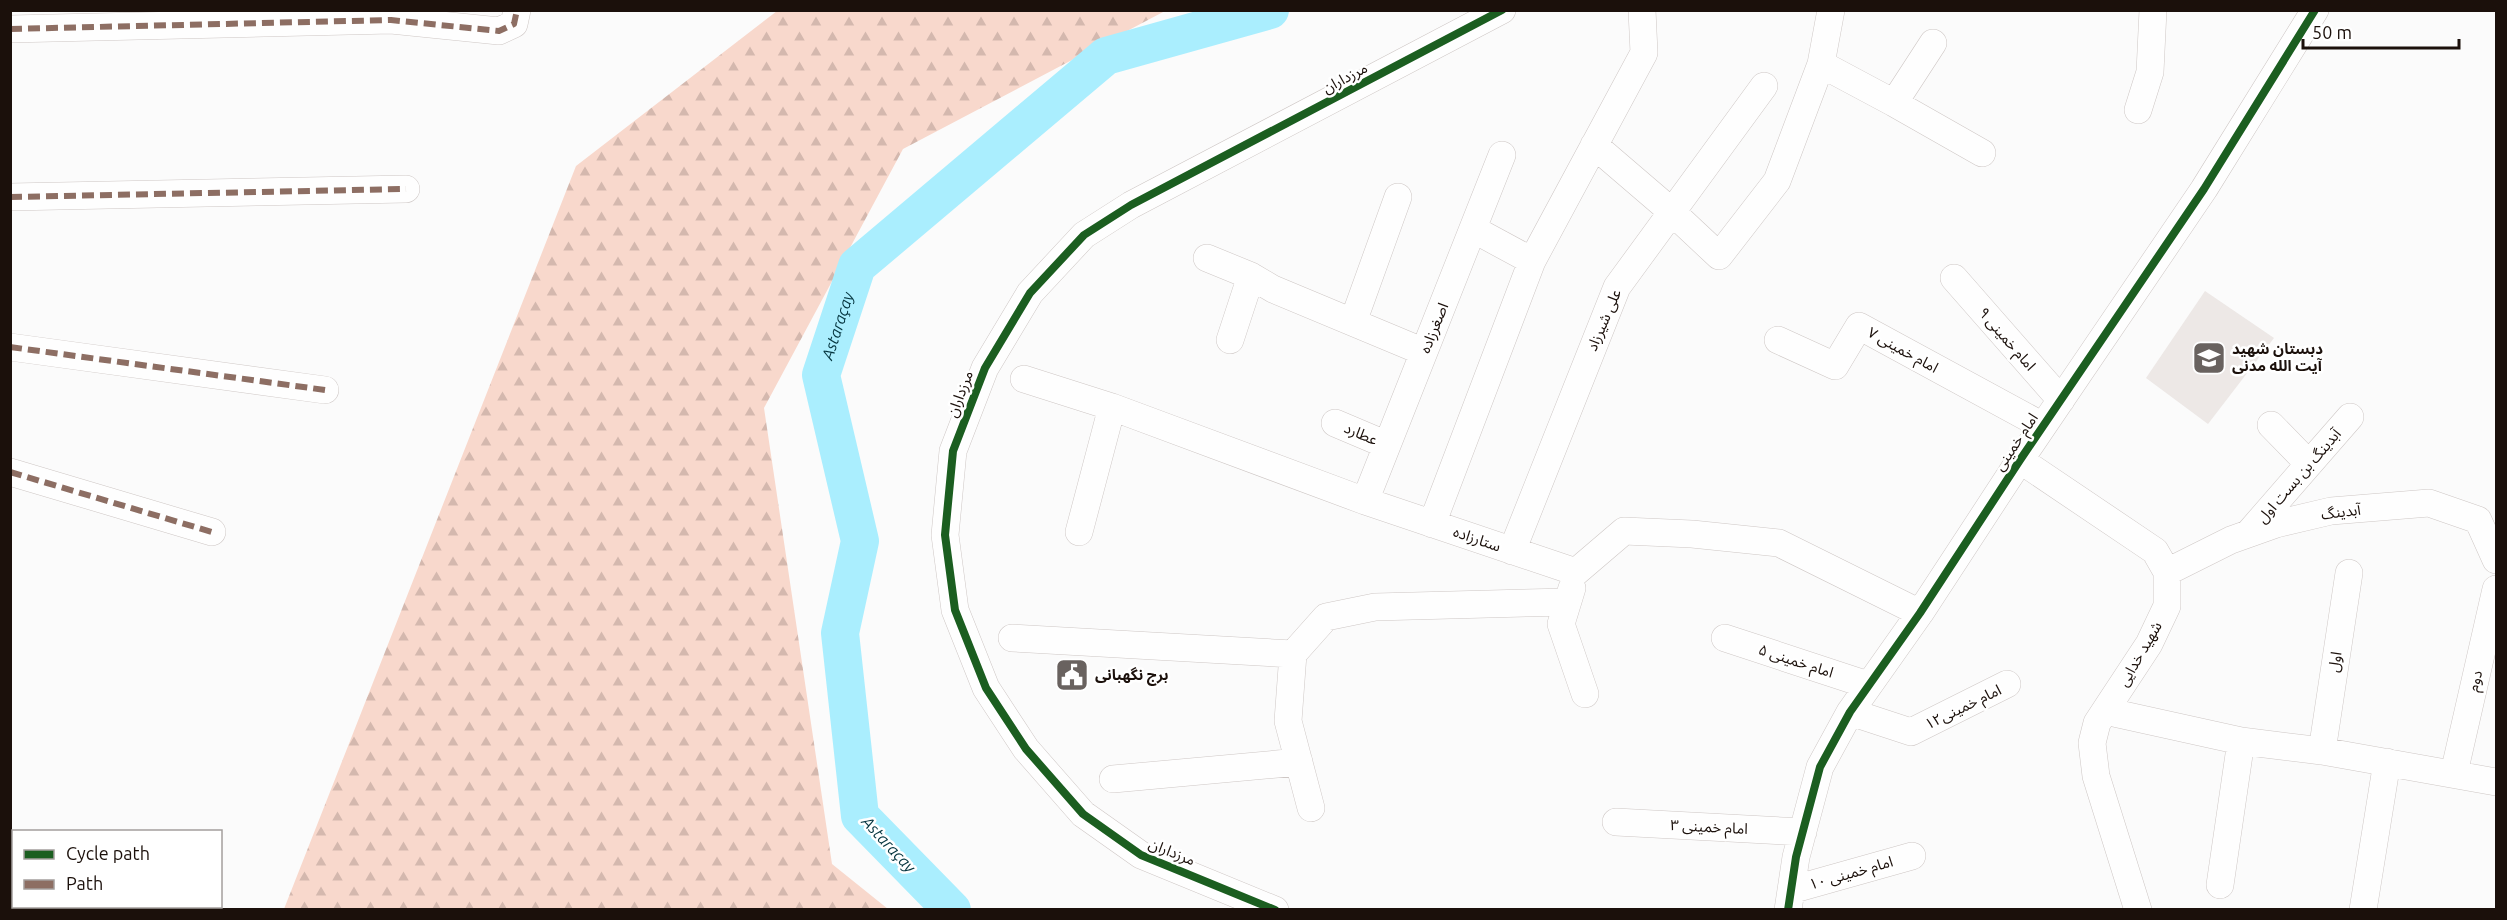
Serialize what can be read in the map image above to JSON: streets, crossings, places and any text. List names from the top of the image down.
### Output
{
  "streets": {
    "street": [
      "مرزداران",
      "علی شیرزاد",
      "اصغرزاده",
      "امام خمینی ۹",
      "امام خمینی ۷",
      "عطارد",
      "امام خمینی",
      "آبدینگ بن بست اول",
      "آبدینگ",
      "ستارزاده",
      "شهید خدایی",
      "امام خمینی ۵",
      "اول",
      "دوم",
      "امام خمینی۱۲",
      "امام خمینی ۳",
      "امام خمینی ۱۰"
    ]
  },
  "crossings": [
    ["علی شیرزاد", "ستارزاده"],
    ["اصغرزاده", "عطارد"],
    ["اصغرزاده", "ستارزاده"],
    ["امام خمینی ۹", "امام خمینی"],
    ["امام خمینی ۷", "امام خمینی"],
    ["امام خمینی", "امام خمینی ۵"],
    ["امام خمینی", "امام خمینی۱۲"],
    ["امام خمینی", "امام خمینی ۳"],
    ["امام خمینی", "امام خمینی ۱۰"],
    ["آبدینگ بن بست اول", "آبدینگ"],
    ["آبدینگ", "شهید خدایی"]
  ],
  "water": ["Astaraçay"],
  "places": {
    "school or university": ["دبستان شهید آیت الله مدنی"],
    "public building": ["برج نگهبانی"]
  },
  "legend": ["Cycle path", "Path"],
  "scale_bar": "50 m"
}
